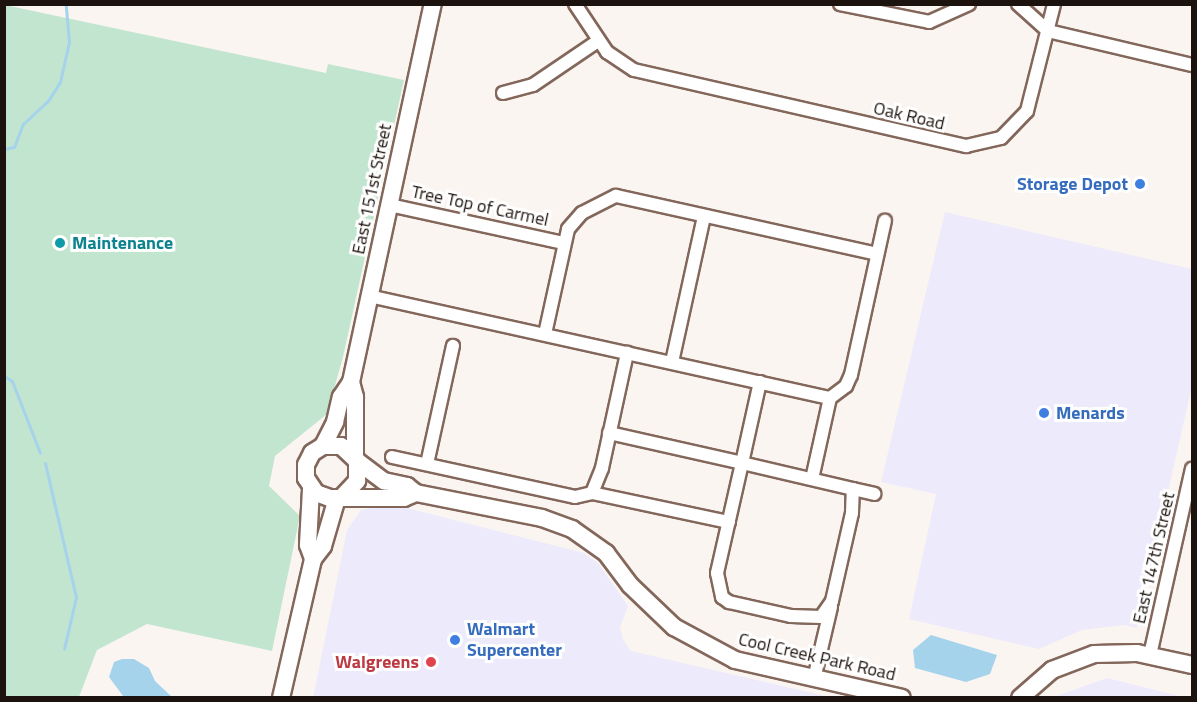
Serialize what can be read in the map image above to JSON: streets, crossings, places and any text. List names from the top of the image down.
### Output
{
  "streets": {
    "street": [
      "Oak Road",
      "East 151st Street",
      "Tree Top of Carmel",
      "East 147th Street",
      "Cool Creek Park Road"
    ]
  },
  "crossings": [
    ["East 151st Street", "Tree Top of Carmel"],
    ["East 151st Street", "Cool Creek Park Road"]
  ],
  "places": [
    "Storage Depot",
    "Maintenance",
    "Menards",
    "Walmart Supercenter",
    "Walgreens"
  ]
}
